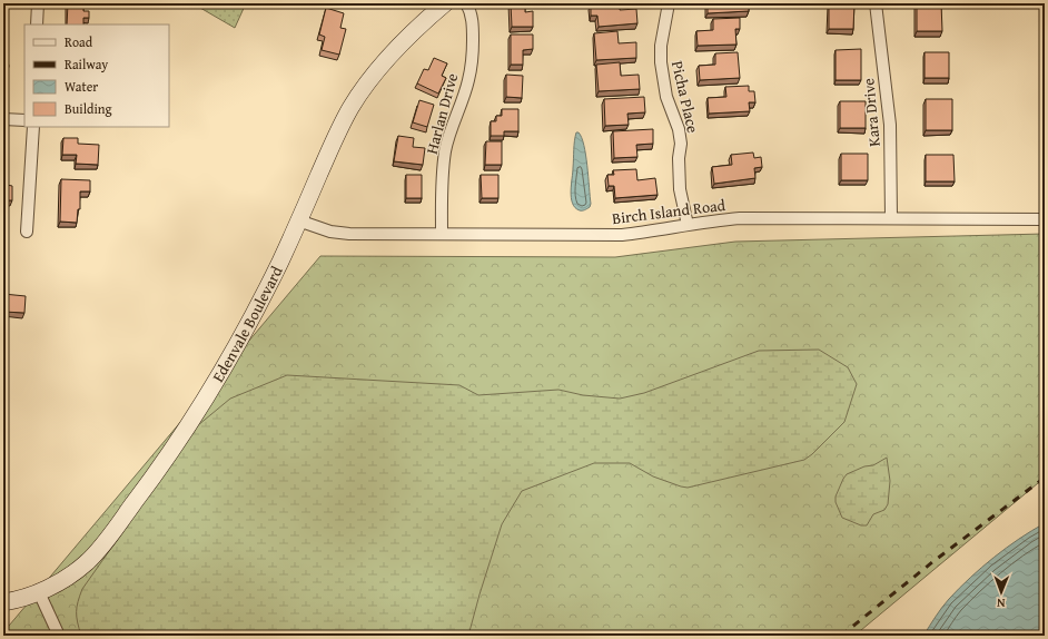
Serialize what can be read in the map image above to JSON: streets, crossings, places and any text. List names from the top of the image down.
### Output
{
  "streets": {
    "street": [
      "Picha Place",
      "Kara Drive",
      "Harlan Drive",
      "Birch Island Road",
      "Edenvale Boulevard"
    ]
  },
  "crossings": [
    ["Picha Place", "Birch Island Road"],
    ["Kara Drive", "Birch Island Road"],
    ["Harlan Drive", "Birch Island Road"],
    ["Birch Island Road", "Edenvale Boulevard"]
  ],
  "legend": [
    "Road",
    "Railway",
    "Water",
    "Building"
  ],
  "north": "bottom"
}
